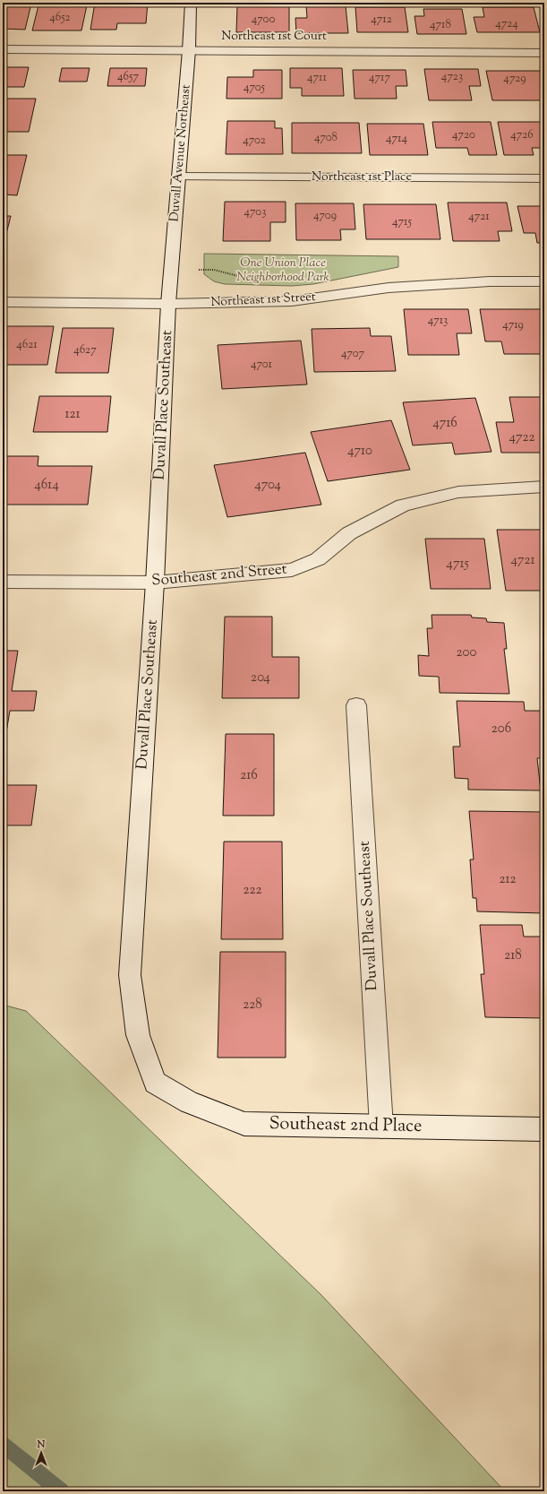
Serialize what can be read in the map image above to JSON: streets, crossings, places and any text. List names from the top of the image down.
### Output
{
  "streets": {
    "street": [
      "Northeast 1st Court",
      "Duvall Avenue Northeast",
      "Northeast 1st Place",
      "Northeast 1st Street",
      "Duvall Place Southeast",
      "Southeast 2nd Street",
      "Southeast 2nd Place"
    ]
  },
  "crossings": [
    ["Northeast 1st Court", "Duvall Avenue Northeast"],
    ["Duvall Avenue Northeast", "Northeast 1st Place"],
    ["Duvall Avenue Northeast", "Northeast 1st Street"],
    ["Duvall Avenue Northeast", "Duvall Place Southeast"],
    ["Northeast 1st Street", "Duvall Place Southeast"],
    ["Duvall Place Southeast", "Southeast 2nd Street"],
    ["Duvall Place Southeast", "Southeast 2nd Place"]
  ],
  "parks": ["One Union Place Neighborhood Park"],
  "house_numbers": [
    "4652",
    "4700",
    "4712",
    "4724",
    "4718",
    "4657",
    "4723",
    "4711",
    "4717",
    "4729",
    "4705",
    "4720",
    "4726",
    "4708",
    "4714",
    "4702",
    "4703",
    "4709",
    "4721",
    "4715",
    "4713",
    "4719",
    "4621",
    "4627",
    "4707",
    "4701",
    "121",
    "4716",
    "4722",
    "4710",
    "4614",
    "4704",
    "4721",
    "4715",
    "200",
    "204",
    "206",
    "216",
    "212",
    "222",
    "218",
    "228"
  ],
  "north": "top"
}
